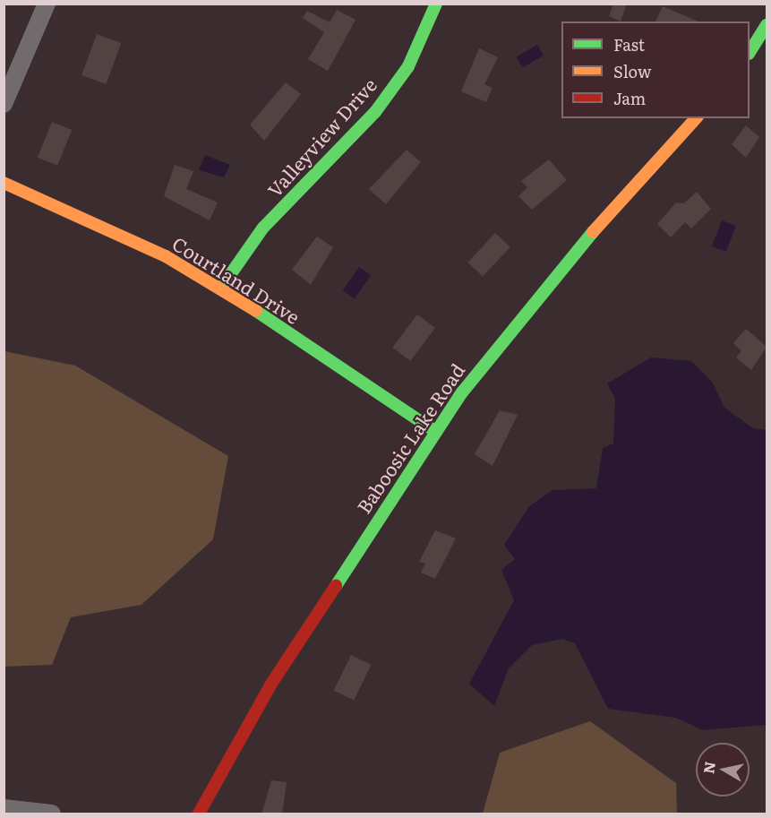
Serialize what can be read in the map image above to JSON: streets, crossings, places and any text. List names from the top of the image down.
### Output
{
  "streets": {
    "street": ["Valleyview Drive", "Courtland Drive", "Baboosic Lake Road"]
  },
  "crossings": [
    ["Valleyview Drive", "Courtland Drive"],
    ["Courtland Drive", "Baboosic Lake Road"]
  ],
  "legend": ["Fast", "Slow", "Jam"],
  "north": "left"
}
